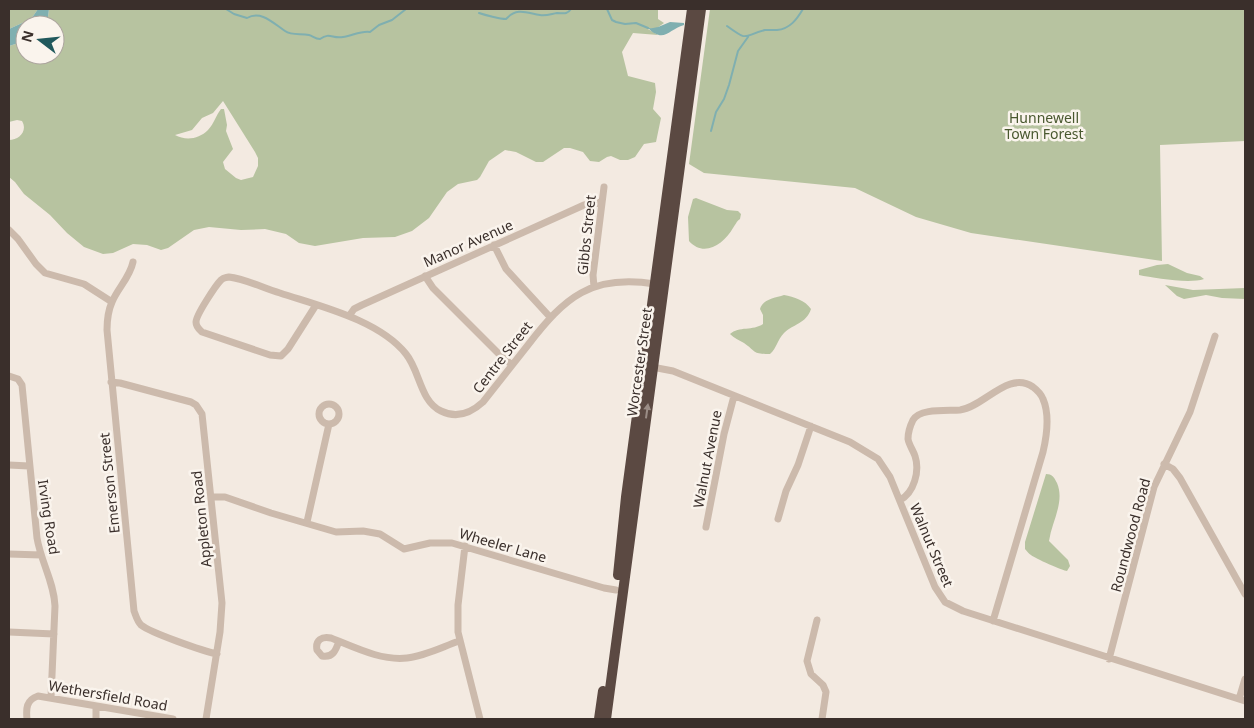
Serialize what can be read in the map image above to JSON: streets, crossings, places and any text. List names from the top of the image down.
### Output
{
  "streets": {
    "highway": ["Worcester Street"],
    "street": [
      "Gibbs Street",
      "Manor Avenue",
      "Centre Street",
      "Walnut Avenue",
      "Emerson Street",
      "Irving Road",
      "Appleton Road",
      "Roundwood Road",
      "Wheeler Lane",
      "Walnut Street",
      "Wethersfield Road"
    ]
  },
  "crossings": [
    ["Gibbs Street", "Manor Avenue"],
    ["Gibbs Street", "Centre Street"],
    ["Manor Avenue", "Centre Street"],
    ["Centre Street", "Worcester Street"],
    ["Worcester Street", "Wheeler Lane"],
    ["Worcester Street", "Walnut Street"],
    ["Walnut Avenue", "Walnut Street"],
    ["Emerson Street", "Appleton Road"],
    ["Irving Road", "Wethersfield Road"],
    ["Appleton Road", "Wheeler Lane"],
    ["Roundwood Road", "Walnut Street"]
  ],
  "parks": ["Hunnewell Town Forest"],
  "north": "left"
}
